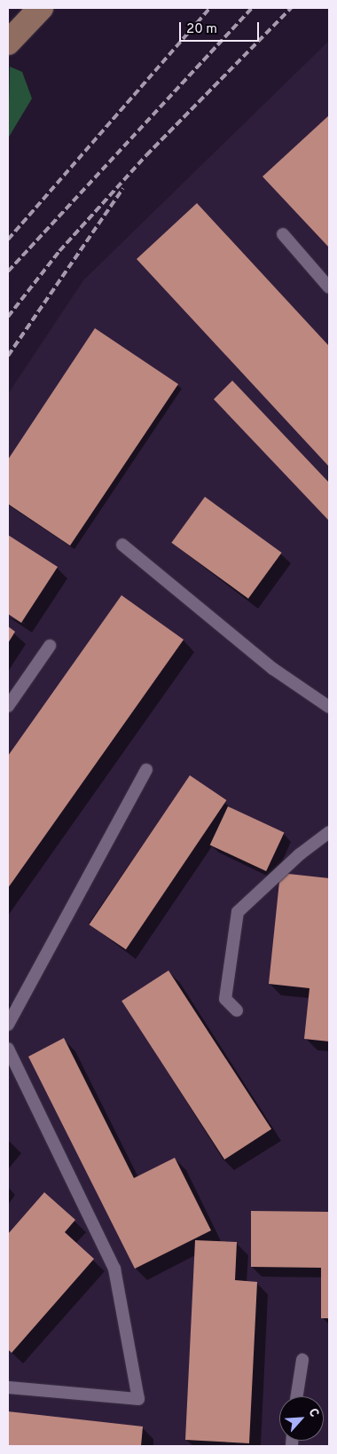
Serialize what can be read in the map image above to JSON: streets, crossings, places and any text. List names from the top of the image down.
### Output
{
  "scale_bar": "20 m",
  "north": "top right"
}
